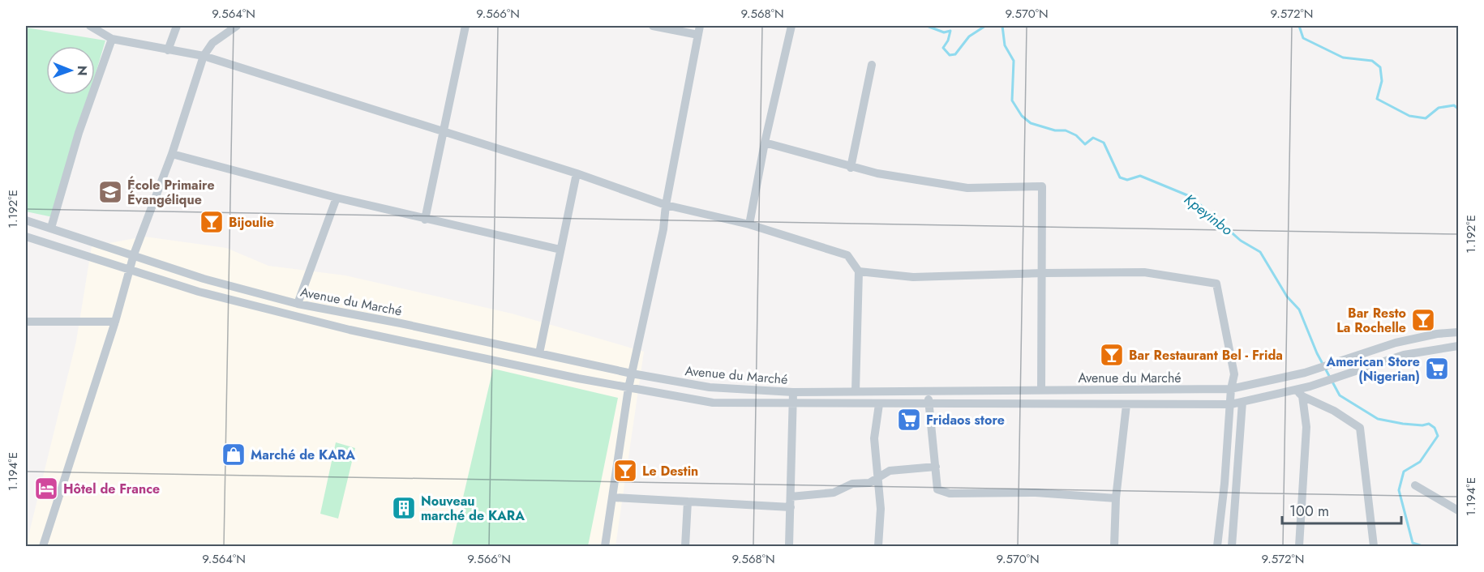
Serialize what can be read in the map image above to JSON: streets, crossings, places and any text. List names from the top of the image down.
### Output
{
  "streets": {
    "street": ["Avenue du Marché"]
  },
  "water": ["Kpeyinbo"],
  "places": {
    "school or university": ["École Primaire Évangélique"],
    "bar": [
      "Bijoulie",
      "Bar Resto La Rochelle",
      "Bar Restaurant Bel - Frida",
      "Le Destin"
    ],
    "supermarket": ["American Store (Nigerian)", "Fridaos store"],
    "shop": ["Marché de KARA"],
    "hotel": ["Hôtel de France"],
    "building": ["Nouveau marché de KARA"]
  },
  "scale_bar": "100 m",
  "north": "right",
  "coordinates": [
    "9.564°N",
    "9.566°N",
    "9.568°N",
    "9.570°N",
    "9.572°N",
    "1.192°E",
    "1.194°E"
  ]
}
